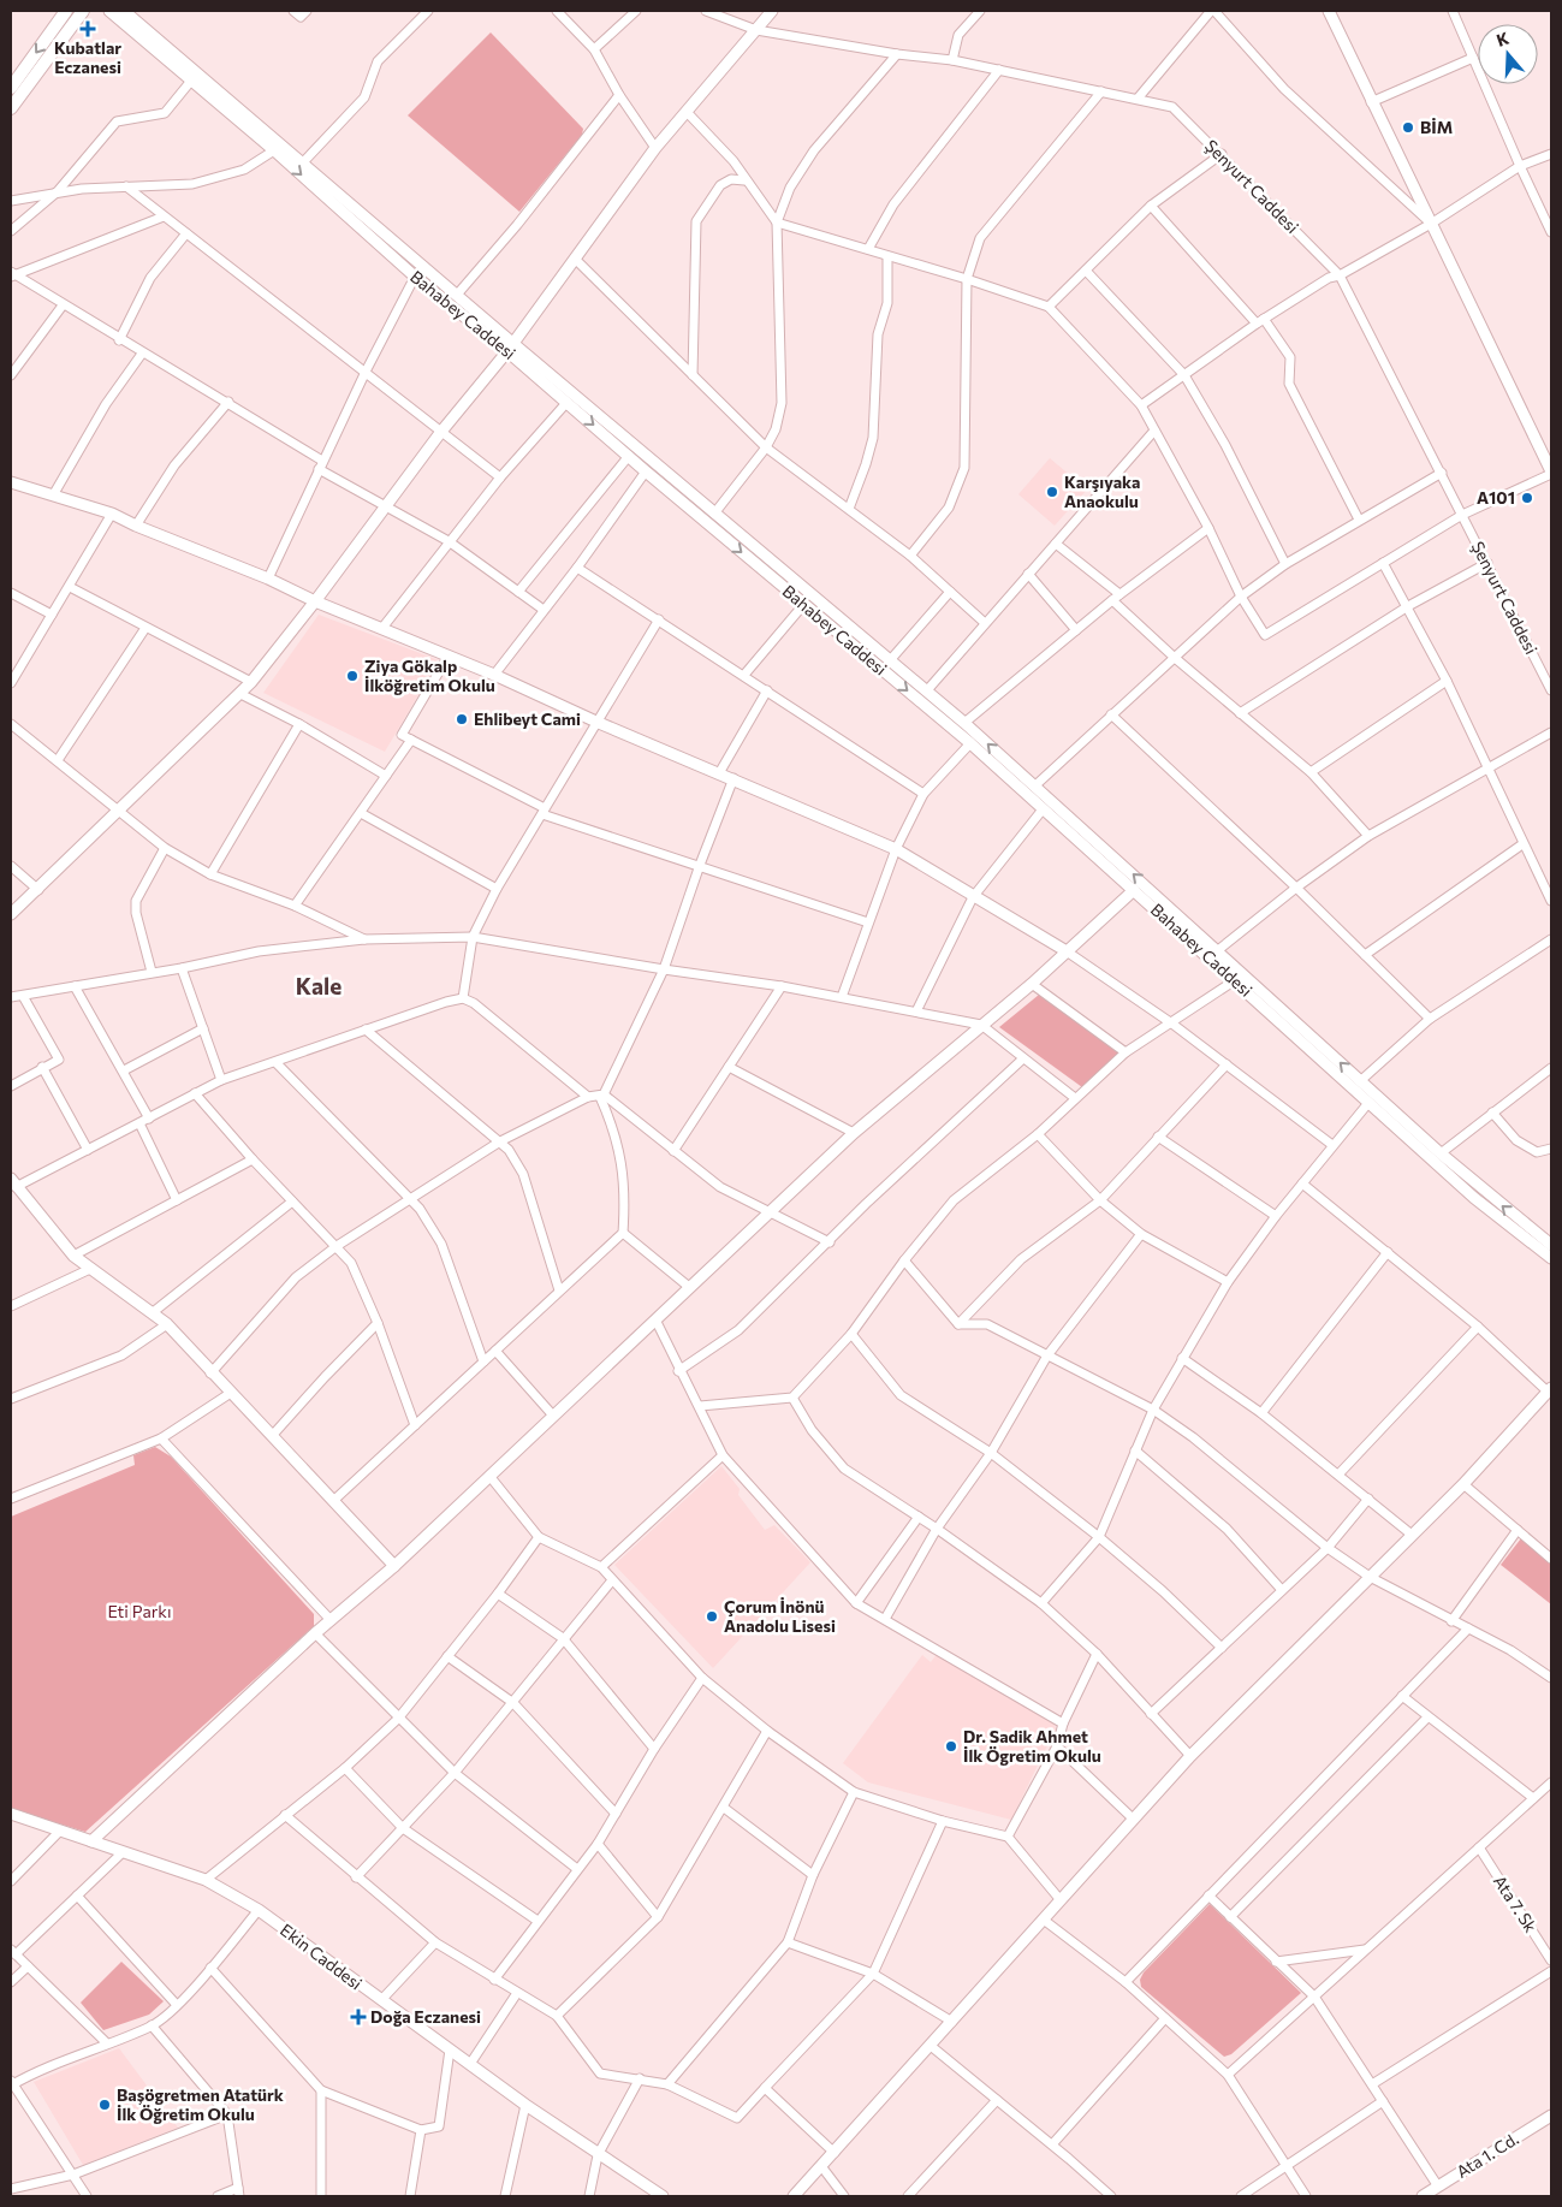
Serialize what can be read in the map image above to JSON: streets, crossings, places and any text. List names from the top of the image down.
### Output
{
  "streets": {
    "street": [
      "Şenyurt Caddesi",
      "Bahabey Caddesi",
      "Ata 7. Sk",
      "Ekin Caddesi",
      "Ata 1. Cd."
    ]
  },
  "districts": ["Kale"],
  "parks": ["Eti Parkı"],
  "places": {
    "health": ["Kubatlar Eczanesi", "Doğa Eczanesi"],
    "other": [
      "BİM",
      "Karşıyaka Anaokulu",
      "A101",
      "Ziya Gökalp İlköğretim Okulu",
      "Ehlibeyt Cami",
      "Çorum İnönü Anadolu Lisesi",
      "Dr. Sadik Ahmet İlk Ögretim Okulu",
      "Başögretmen Atatürk İlk Öğretim Okulu"
    ]
  },
  "north": "top"
}
